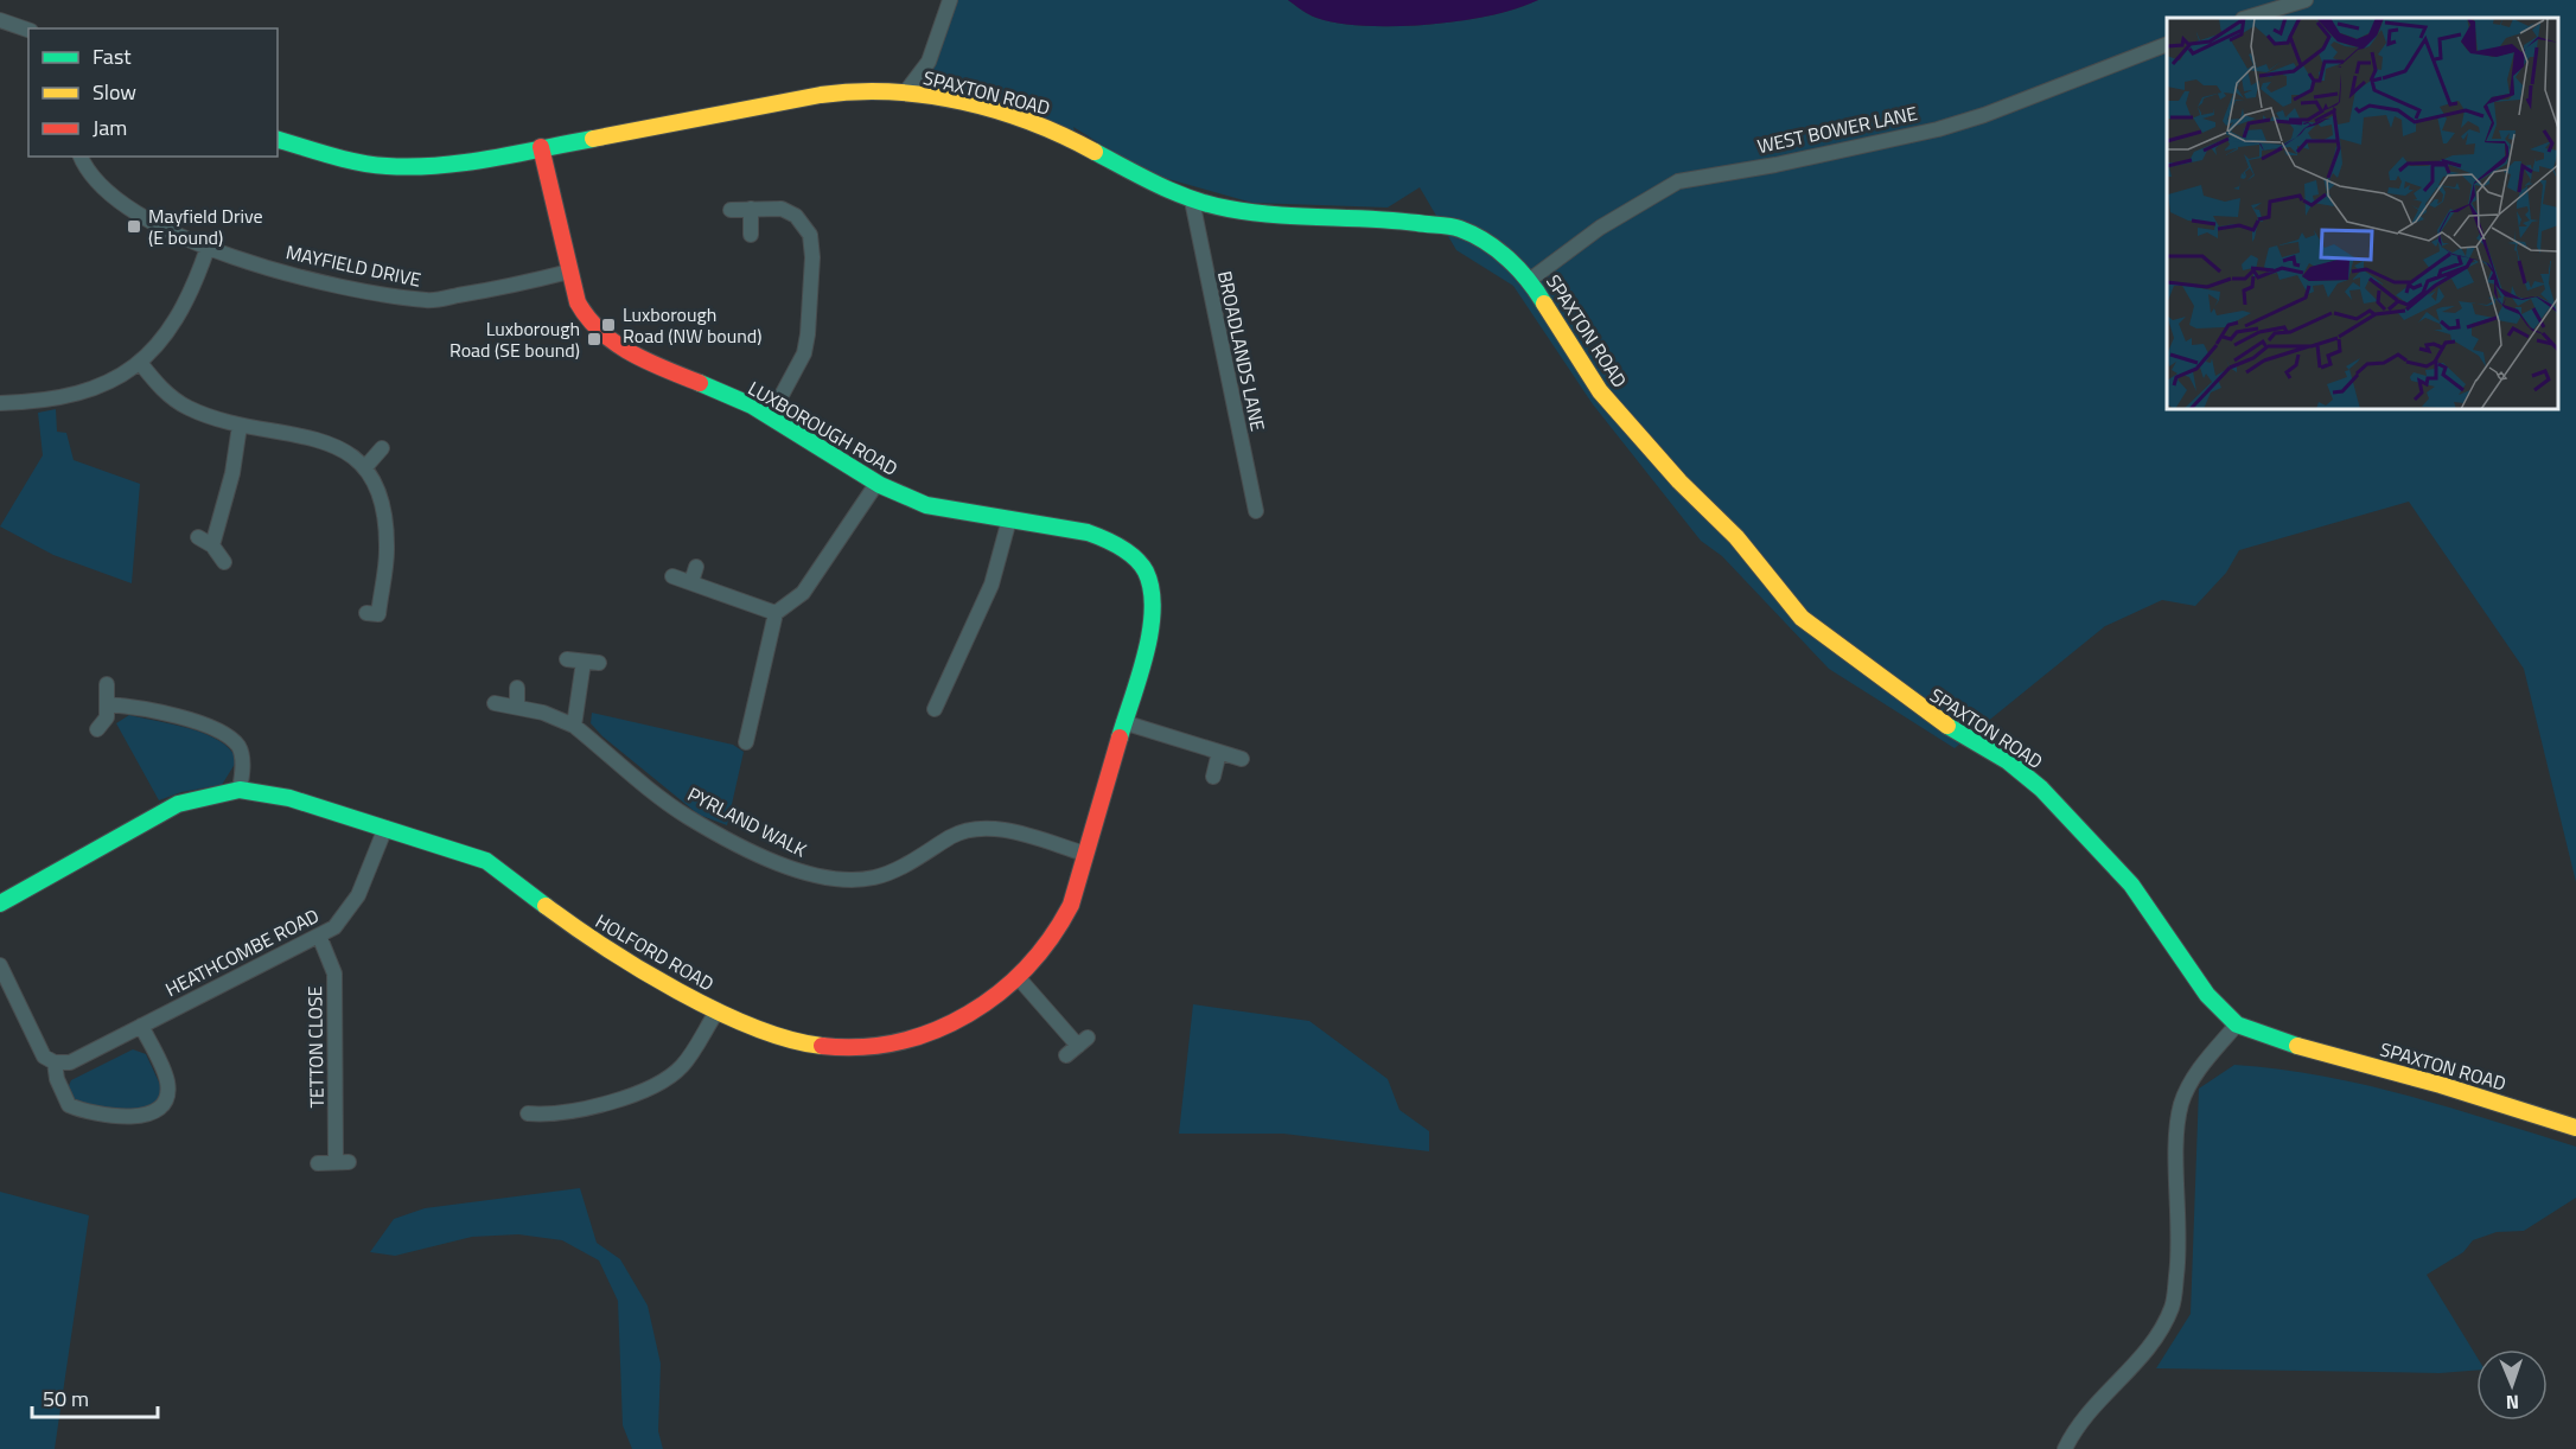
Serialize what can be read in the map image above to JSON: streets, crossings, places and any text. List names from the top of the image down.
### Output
{
  "streets": {
    "street": [
      "SPAXTON ROAD",
      "WEST BOWER LANE",
      "MAYFIELD DRIVE",
      "BROADLANDS LANE",
      "LUXBOROUGH ROAD",
      "PYRLAND WALK",
      "HEATHCOMBE ROAD",
      "HOLFORD ROAD",
      "TETTON CLOSE"
    ]
  },
  "crossings": [
    ["SPAXTON ROAD", "WEST BOWER LANE"],
    ["SPAXTON ROAD", "BROADLANDS LANE"],
    ["SPAXTON ROAD", "LUXBOROUGH ROAD"],
    ["MAYFIELD DRIVE", "LUXBOROUGH ROAD"],
    ["LUXBOROUGH ROAD", "HOLFORD ROAD"],
    ["PYRLAND WALK", "HOLFORD ROAD"],
    ["HEATHCOMBE ROAD", "HOLFORD ROAD"],
    ["HEATHCOMBE ROAD", "TETTON CLOSE"]
  ],
  "places": {
    "transit": ["Mayfield Drive (E bound)", "Luxborough Road (NW bound)", "Luxborough Road (SE bound)"]
  },
  "legend": ["Fast", "Slow", "Jam"],
  "scale_bar": "50 m",
  "north": "bottom"
}
